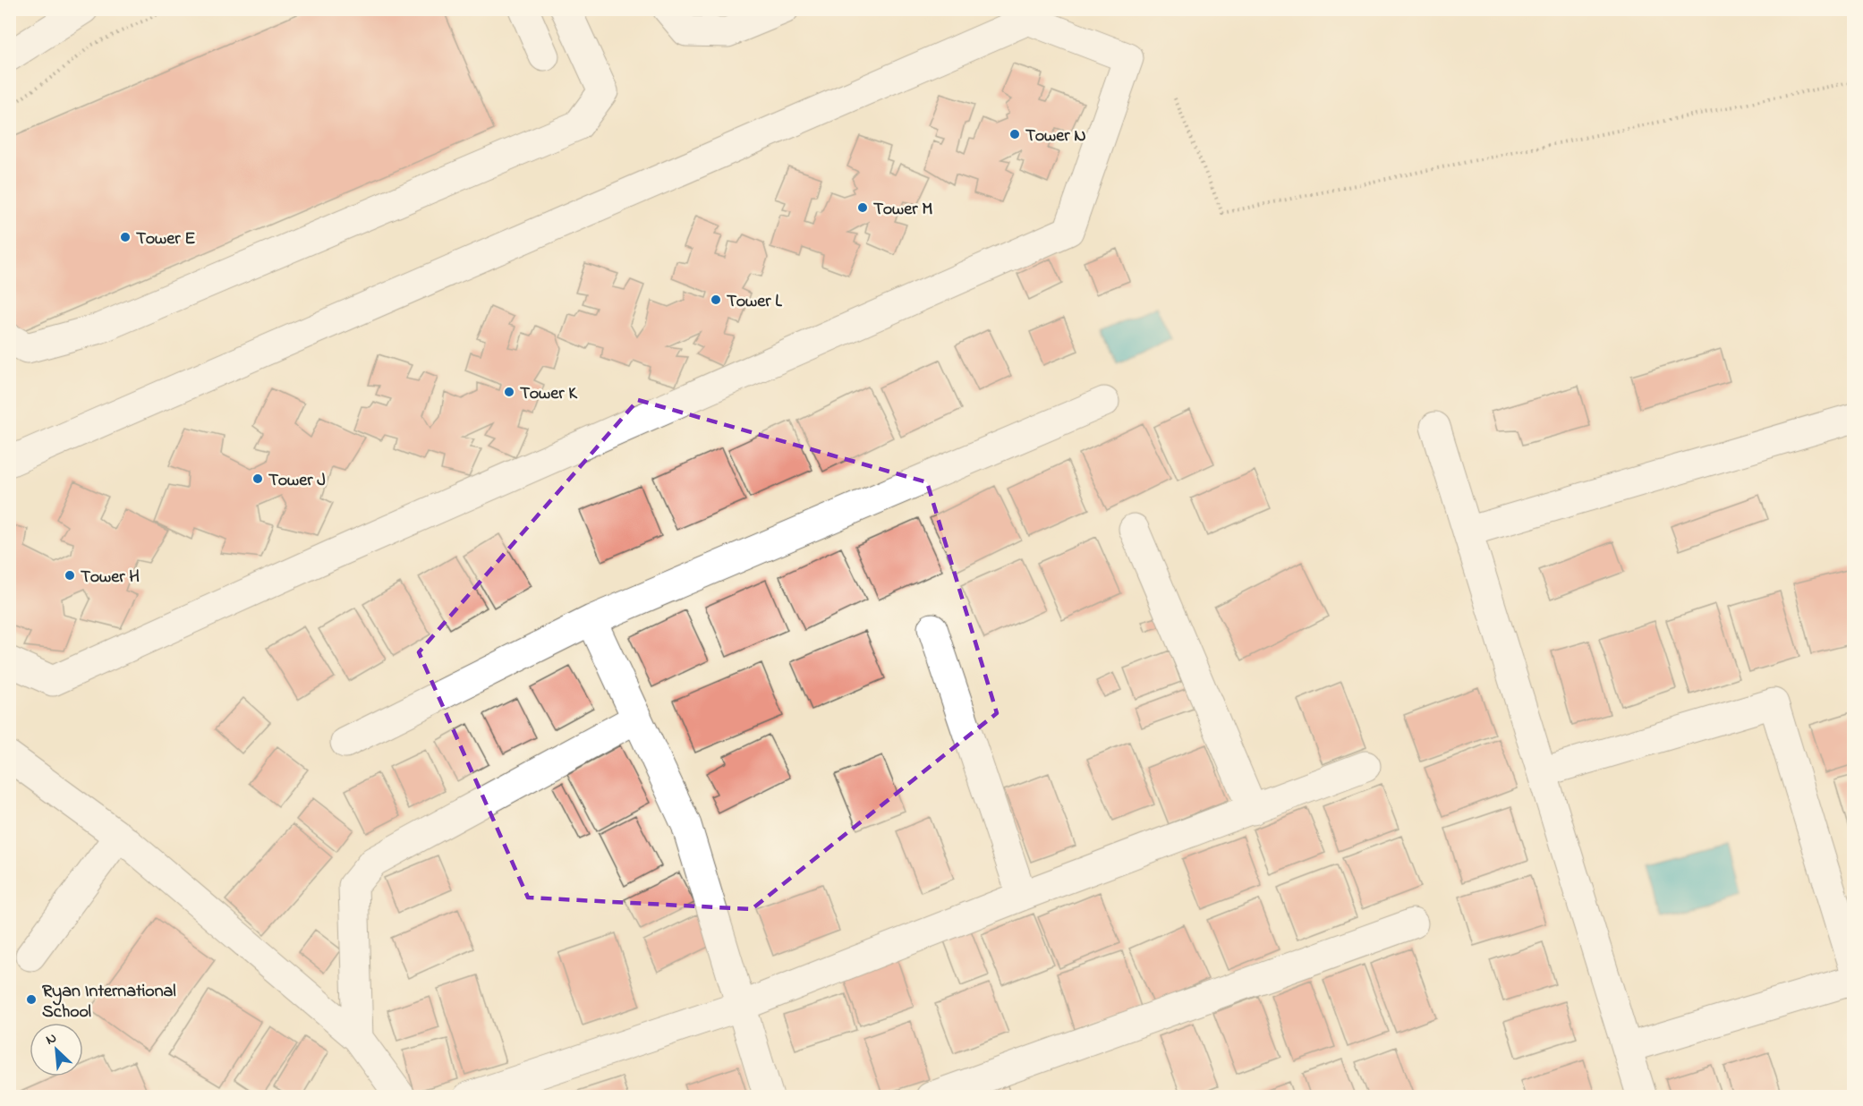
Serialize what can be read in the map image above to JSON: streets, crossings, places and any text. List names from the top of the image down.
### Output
{
  "places": [
    "Tower N",
    "Tower M",
    "Tower E",
    "Tower L",
    "Tower K",
    "Tower J",
    "Tower H",
    "Ryan International School"
  ],
  "north": "top left"
}
